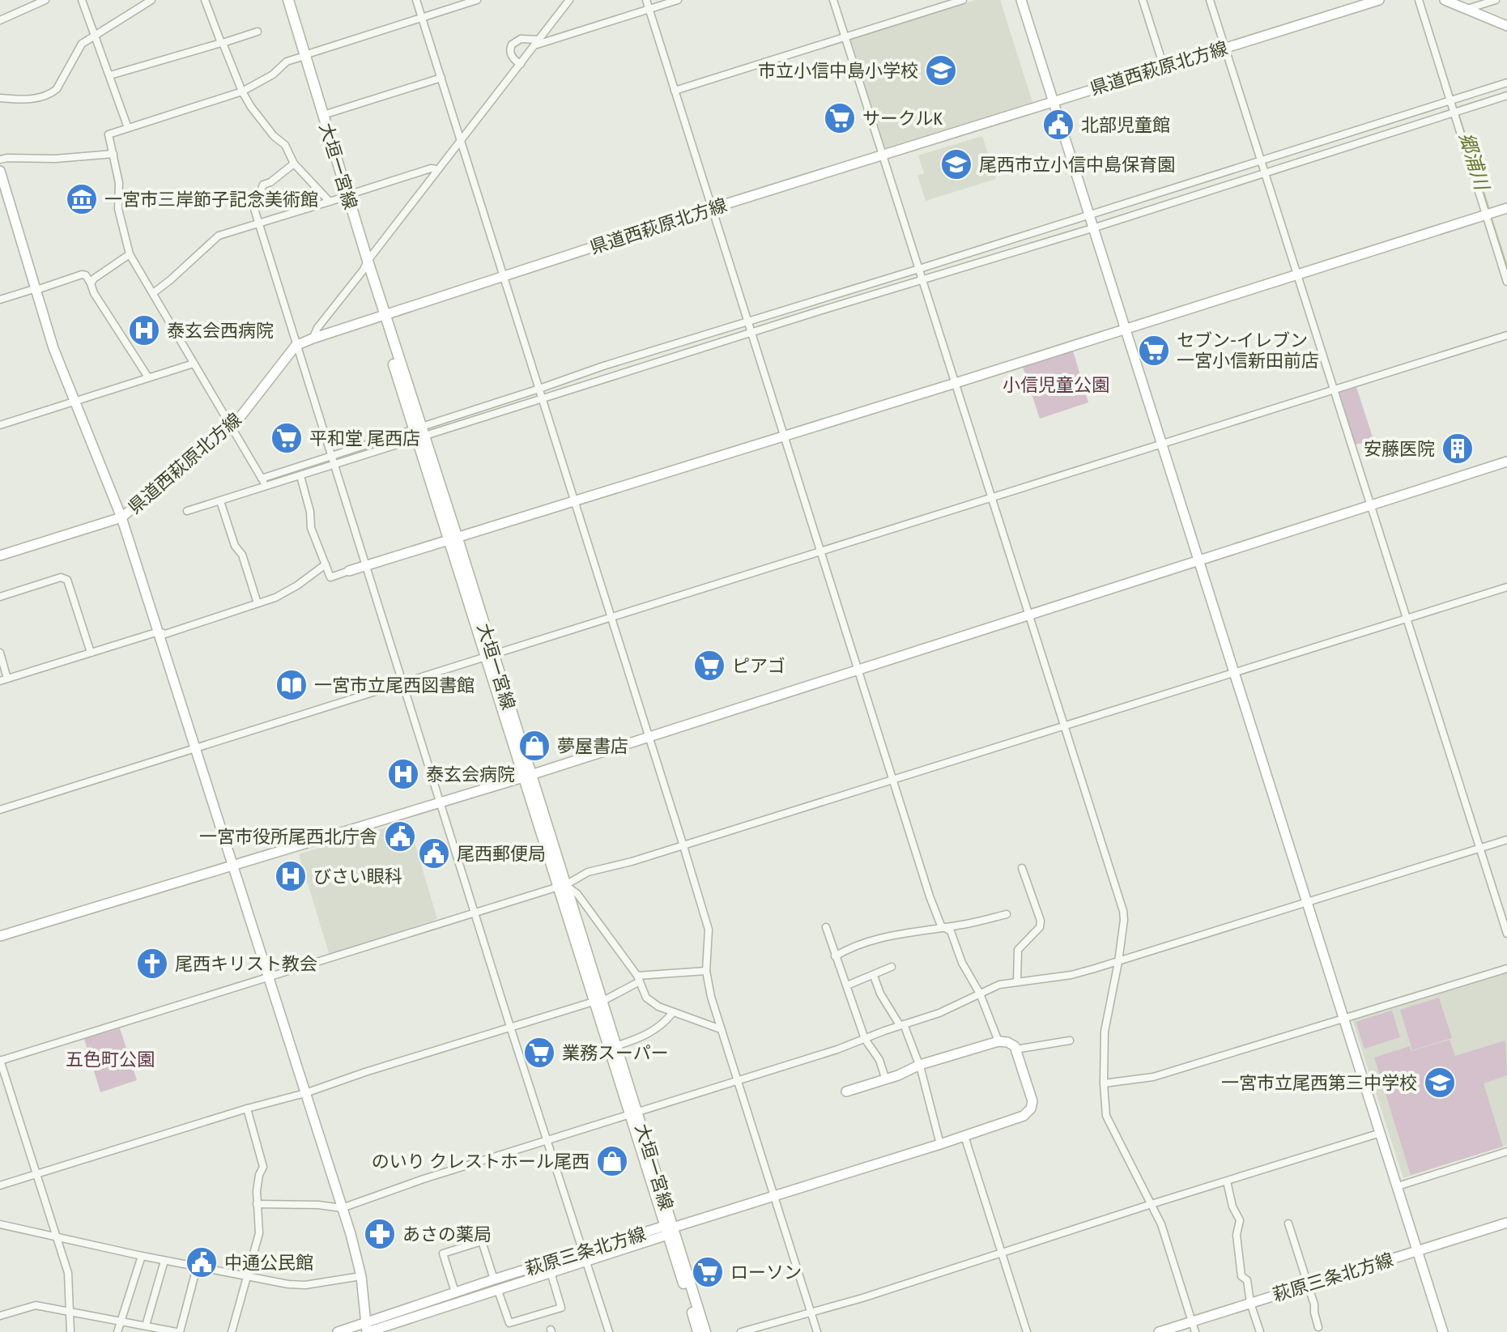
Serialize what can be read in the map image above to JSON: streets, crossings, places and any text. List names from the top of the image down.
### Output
{
  "streets": {
    "main road": ["大垣一宮線"],
    "street": ["県道西萩原北方線", "萩原三条北方線"]
  },
  "crossings": [
    ["県道西萩原北方線", "大垣一宮線"],
    ["大垣一宮線", "萩原三条北方線"]
  ],
  "water": ["郷浦川"],
  "parks": ["小信児童公園", "五色町公園"],
  "places": {
    "school or university": ["市立小信中島小学校", "尾西市立小信中島保育園", "一宮市立尾西第三中学校"],
    "supermarket": [
      "サークルK",
      "セブン-イレブン 一宮小信新田前店",
      "平和堂 尾西店",
      "ピアゴ",
      "業務スーパー",
      "ローソン"
    ],
    "public building": [
      "北部児童館",
      "一宮市役所尾西北庁舎",
      "尾西郵便局",
      "中通公民館"
    ],
    "museum": ["一宮市三岸節子記念美術館"],
    "hospital": ["泰玄会西病院", "泰玄会病院", "びさい眼科"],
    "building": ["安藤医院"],
    "library": ["一宮市立尾西図書館"],
    "shop": ["夢屋書店", "のいり クレストホール尾西"],
    "church": ["尾西キリスト教会"],
    "pharmacy": ["あさの薬局"]
  }
}
